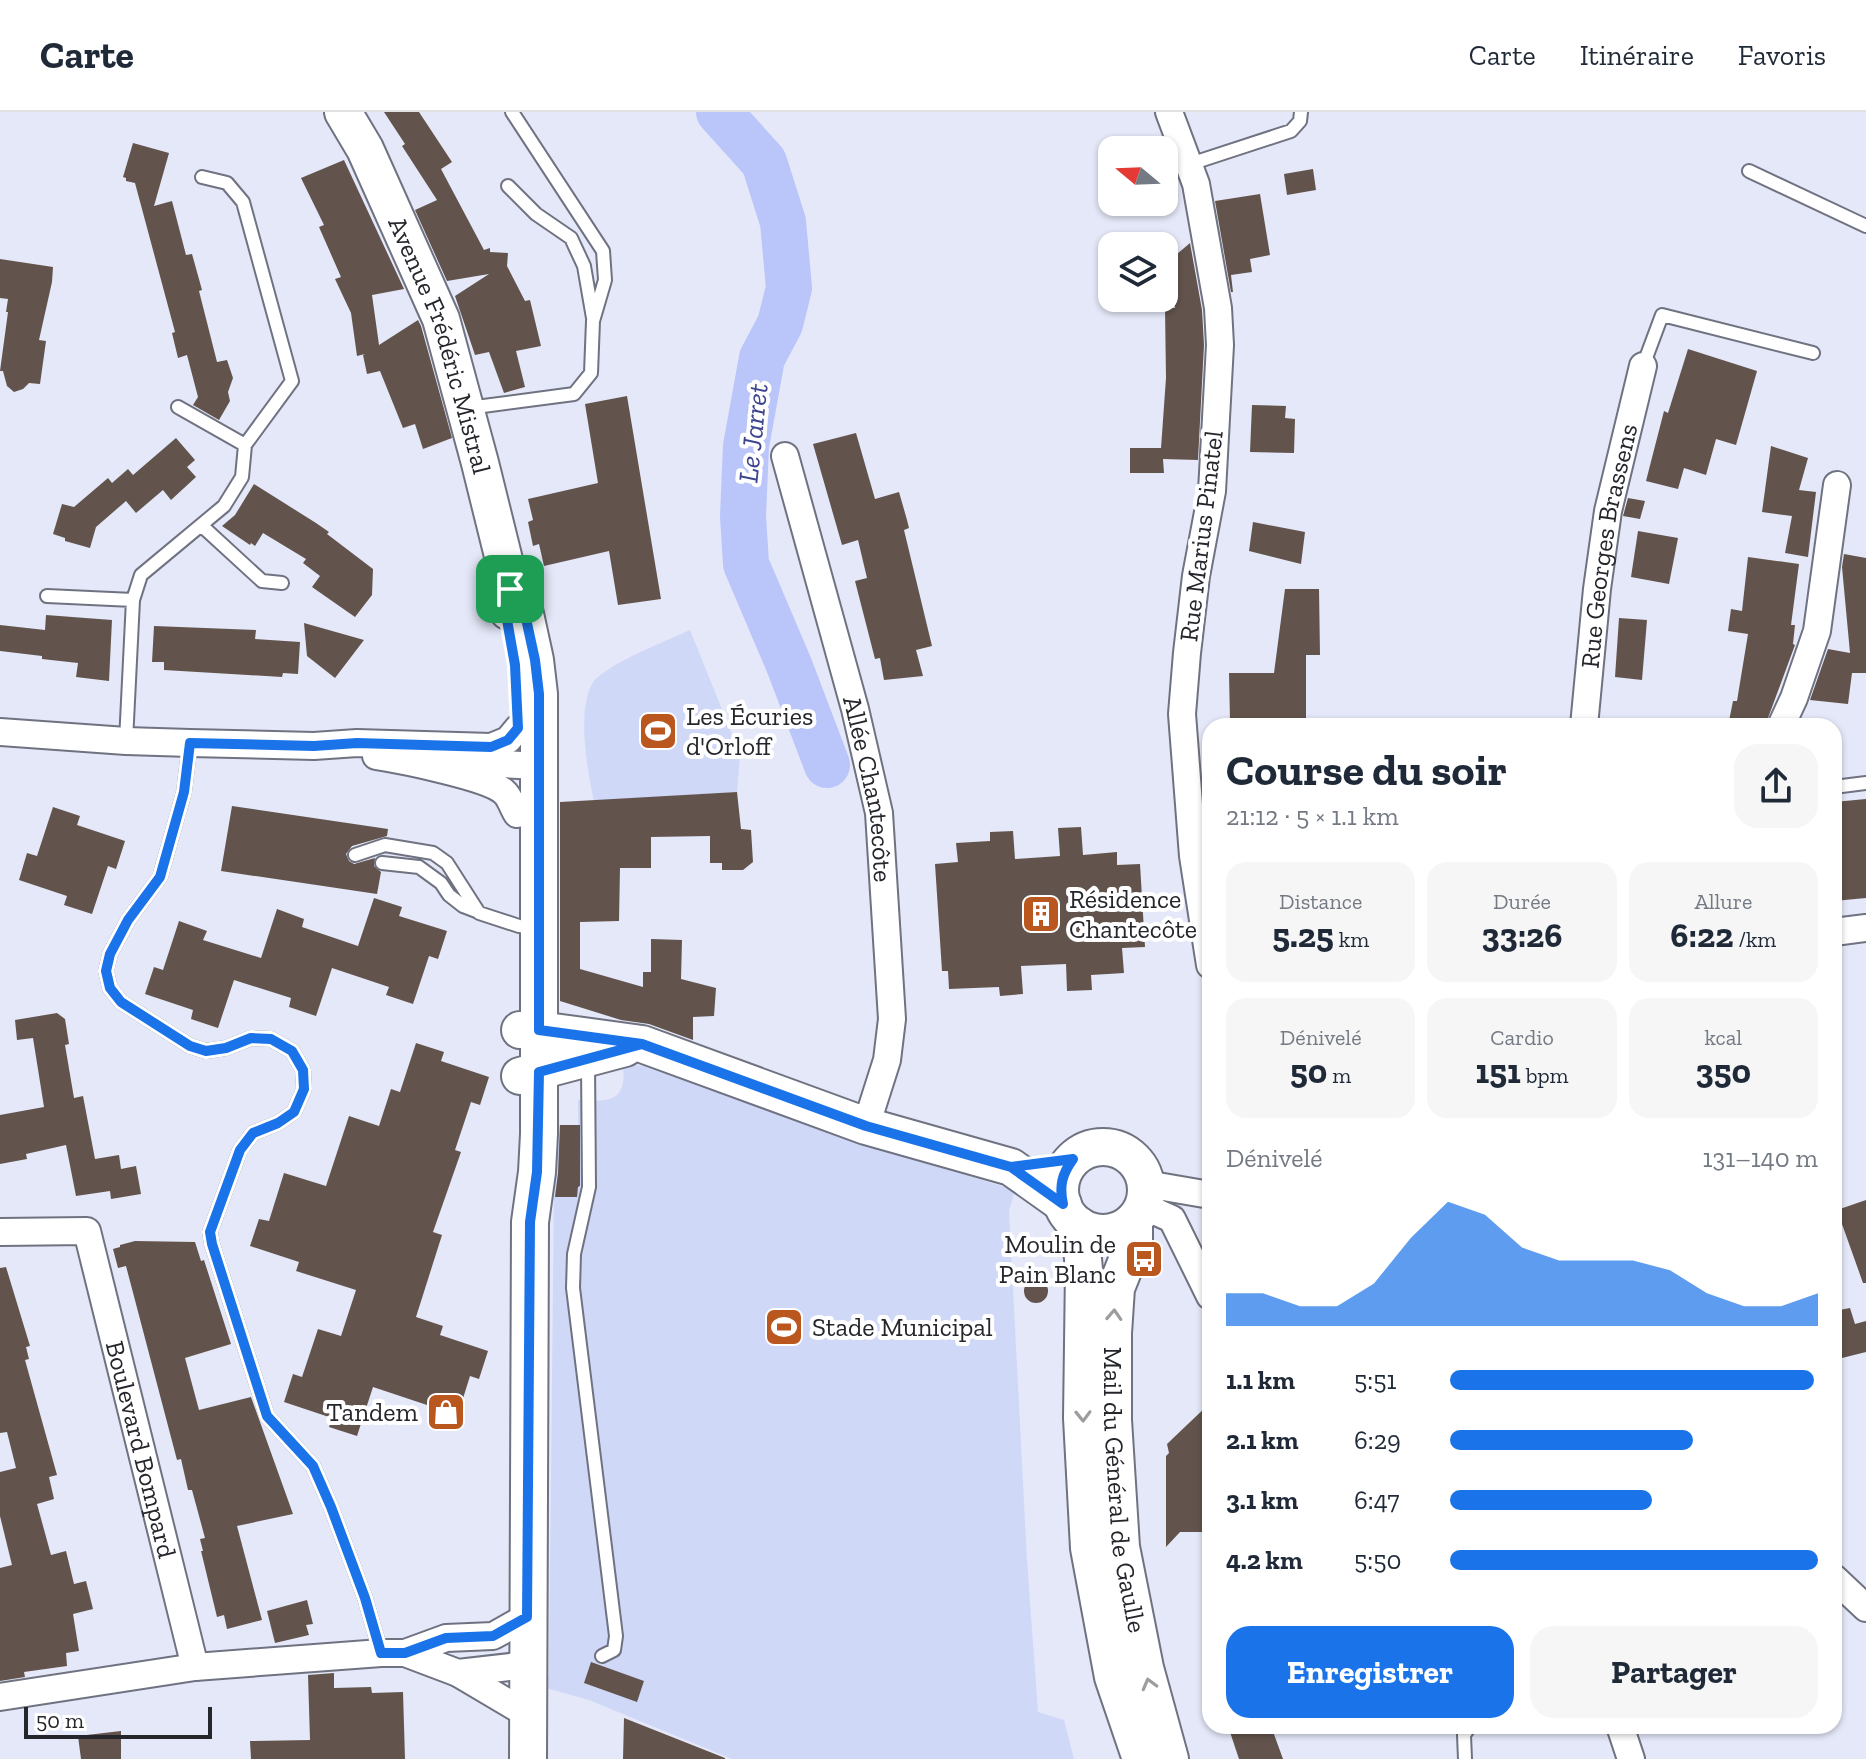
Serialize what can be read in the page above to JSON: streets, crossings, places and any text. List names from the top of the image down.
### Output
{
  "streets": {
    "street": [
      "Avenue Frédéric Mistral",
      "Rue Marius Pinatel",
      "Rue Georges Brassens",
      "Allée Chantecôte",
      "Boulevard Bompard",
      "Mail du Général de Gaulle"
    ]
  },
  "water": ["Le Jarret"],
  "places": {
    "sports": ["Les Écuries d'Orloff", "Stade Municipal"],
    "building": ["Résidence Chantecôte"],
    "bus stop": ["Moulin de Pain Blanc"],
    "shop": ["Tandem"]
  },
  "scale_bar": "50 m",
  "north": "left",
  "page": {
    "header": "Carte",
    "nav": ["Carte", "Itinéraire", "Favoris"],
    "heading": ["Course du soir", "21:12 · 5 × 1.1 km"],
    "stats": [
      ["Distance", "5.25 km"],
      ["Durée", "33:26"],
      ["Allure", "6:22 /km"],
      ["Dénivelé", "50 m"],
      ["Cardio", "151 bpm"],
      ["kcal", "350"]
    ],
    "chart": ["Dénivelé", "131–140 m"],
    "list": [
      {
        "name": "1.1 km",
        "note": "5:51"
      },
      {
        "name": "2.1 km",
        "note": "6:29"
      },
      {
        "name": "3.1 km",
        "note": "6:47"
      },
      {
        "name": "4.2 km",
        "note": "5:50"
      }
    ],
    "buttons": ["Enregistrer", "Partager"],
    "scale": "50 m"
  }
}
